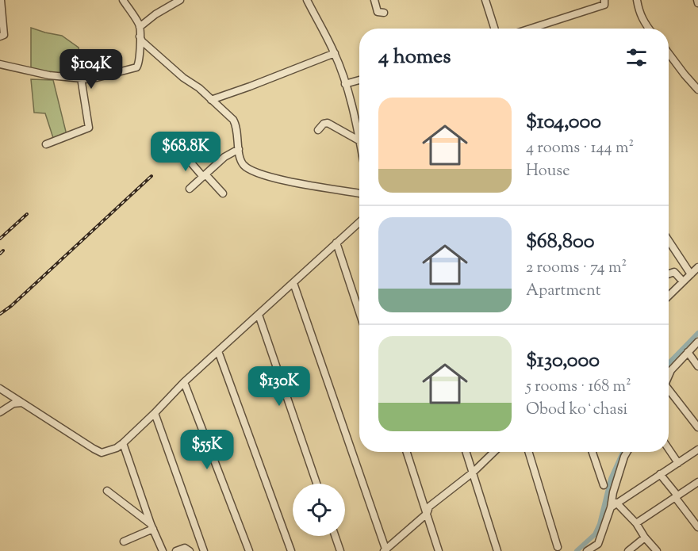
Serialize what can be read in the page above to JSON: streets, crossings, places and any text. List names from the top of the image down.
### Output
{
  "page": {
    "heading": "4 homes",
    "price": [
      "$104K",
      "$68.8K",
      "$130K",
      "$55K"
    ],
    "list": [
      {
        "name": "$104,000",
        "note": "4 rooms · 144 m² · House"
      },
      {
        "name": "$68,800",
        "note": "2 rooms · 74 m² · Apartment"
      },
      {
        "name": "$130,000",
        "note": "5 rooms · 168 m² · Obod koʻchasi"
      }
    ]
  }
}
